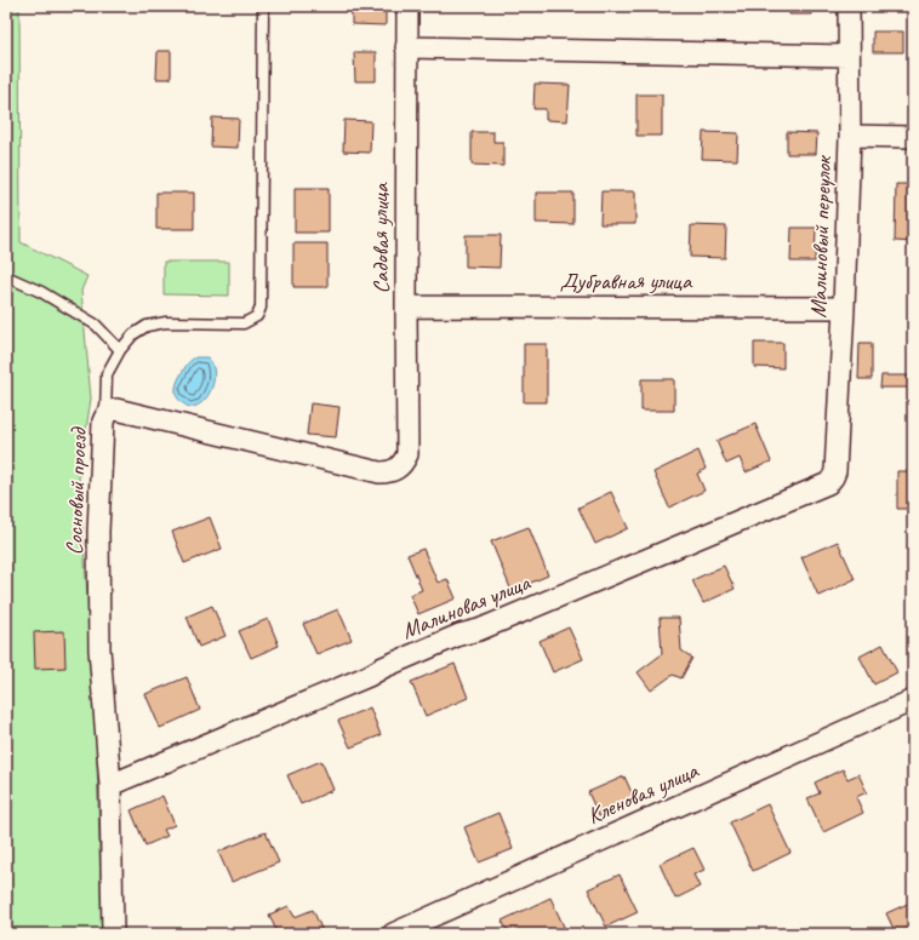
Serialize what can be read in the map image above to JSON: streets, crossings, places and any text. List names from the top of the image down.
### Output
{
  "streets": {
    "street": [
      "Малиновый переулок",
      "Садовая улица",
      "Дубравная улица",
      "Сосновый проезд",
      "Малиновая улица",
      "Кленовая улица"
    ]
  },
  "crossings": [
    ["Малиновый переулок", "Дубравная улица"],
    ["Малиновый переулок", "Малиновая улица"],
    ["Садовая улица", "Дубравная улица"],
    ["Садовая улица", "Сосновый проезд"],
    ["Сосновый проезд", "Малиновая улица"]
  ]
}
